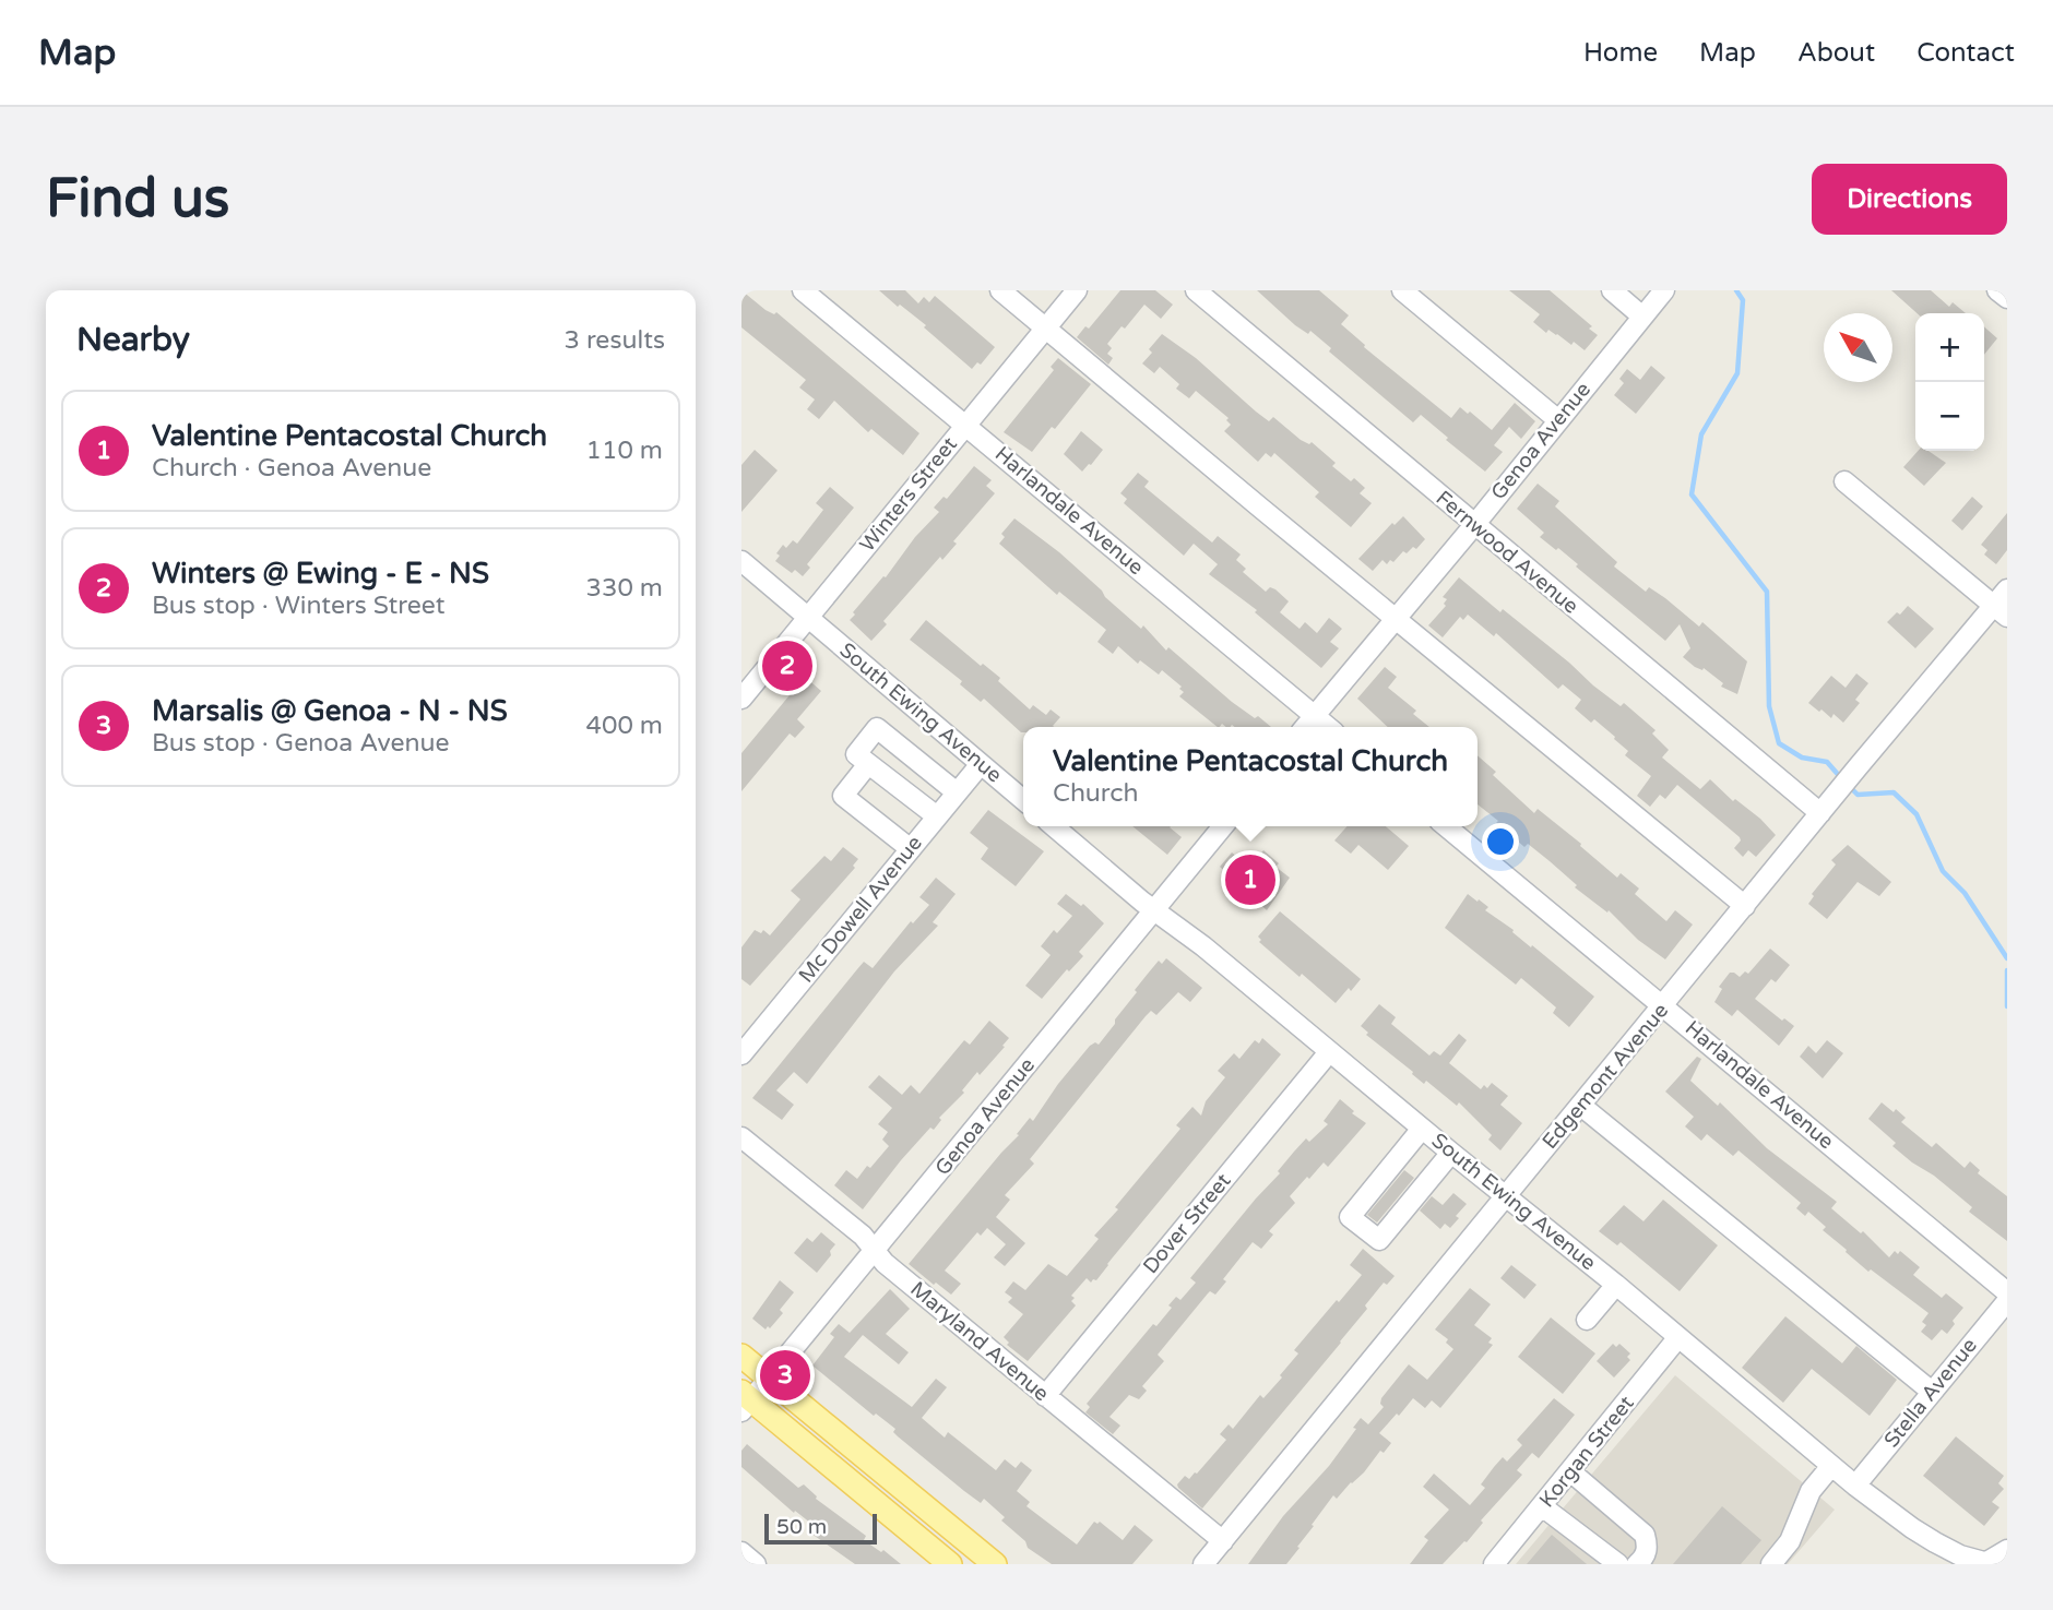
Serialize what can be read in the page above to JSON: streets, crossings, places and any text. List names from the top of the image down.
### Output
{
  "streets": {
    "street": [
      "Genoa Avenue",
      "Winters Street",
      "Harlandale Avenue",
      "Fernwood Avenue",
      "South Ewing Avenue",
      "Mc Dowell Avenue",
      "Edgemont Avenue",
      "Dover Street",
      "Maryland Avenue",
      "Stella Avenue",
      "Korgan Street"
    ]
  },
  "crossings": [
    ["Genoa Avenue", "Harlandale Avenue"],
    ["Genoa Avenue", "Fernwood Avenue"],
    ["Genoa Avenue", "South Ewing Avenue"],
    ["Genoa Avenue", "Maryland Avenue"],
    ["Winters Street", "Harlandale Avenue"],
    ["Winters Street", "South Ewing Avenue"],
    ["Harlandale Avenue", "Edgemont Avenue"],
    ["Fernwood Avenue", "Edgemont Avenue"],
    ["South Ewing Avenue", "Mc Dowell Avenue"],
    ["South Ewing Avenue", "Edgemont Avenue"],
    ["South Ewing Avenue", "Dover Street"],
    ["South Ewing Avenue", "Stella Avenue"],
    ["South Ewing Avenue", "Korgan Street"],
    ["Edgemont Avenue", "Maryland Avenue"],
    ["Dover Street", "Maryland Avenue"]
  ],
  "scale_bar": "50 m",
  "north": "top left",
  "page": {
    "header": "Map",
    "nav": [
      "Home",
      "Map",
      "About",
      "Contact"
    ],
    "buttons": "Directions",
    "title": "Find us",
    "heading": ["Nearby", "3 results"],
    "map_buttons": ["+", "−"],
    "list": [
      {
        "mark": "1",
        "name": "Valentine Pentacostal Church",
        "note": "Church · Genoa Avenue",
        "value": "110 m"
      },
      {
        "mark": "2",
        "name": "Winters @ Ewing - E - NS",
        "note": "Bus stop · Winters Street",
        "value": "330 m"
      },
      {
        "mark": "3",
        "name": "Marsalis @ Genoa - N - NS",
        "note": "Bus stop · Genoa Avenue",
        "value": "400 m"
      }
    ],
    "pins": ["2", "1", "3"],
    "popup": ["Valentine Pentacostal Church", "Church"],
    "scale": "50 m"
  }
}
